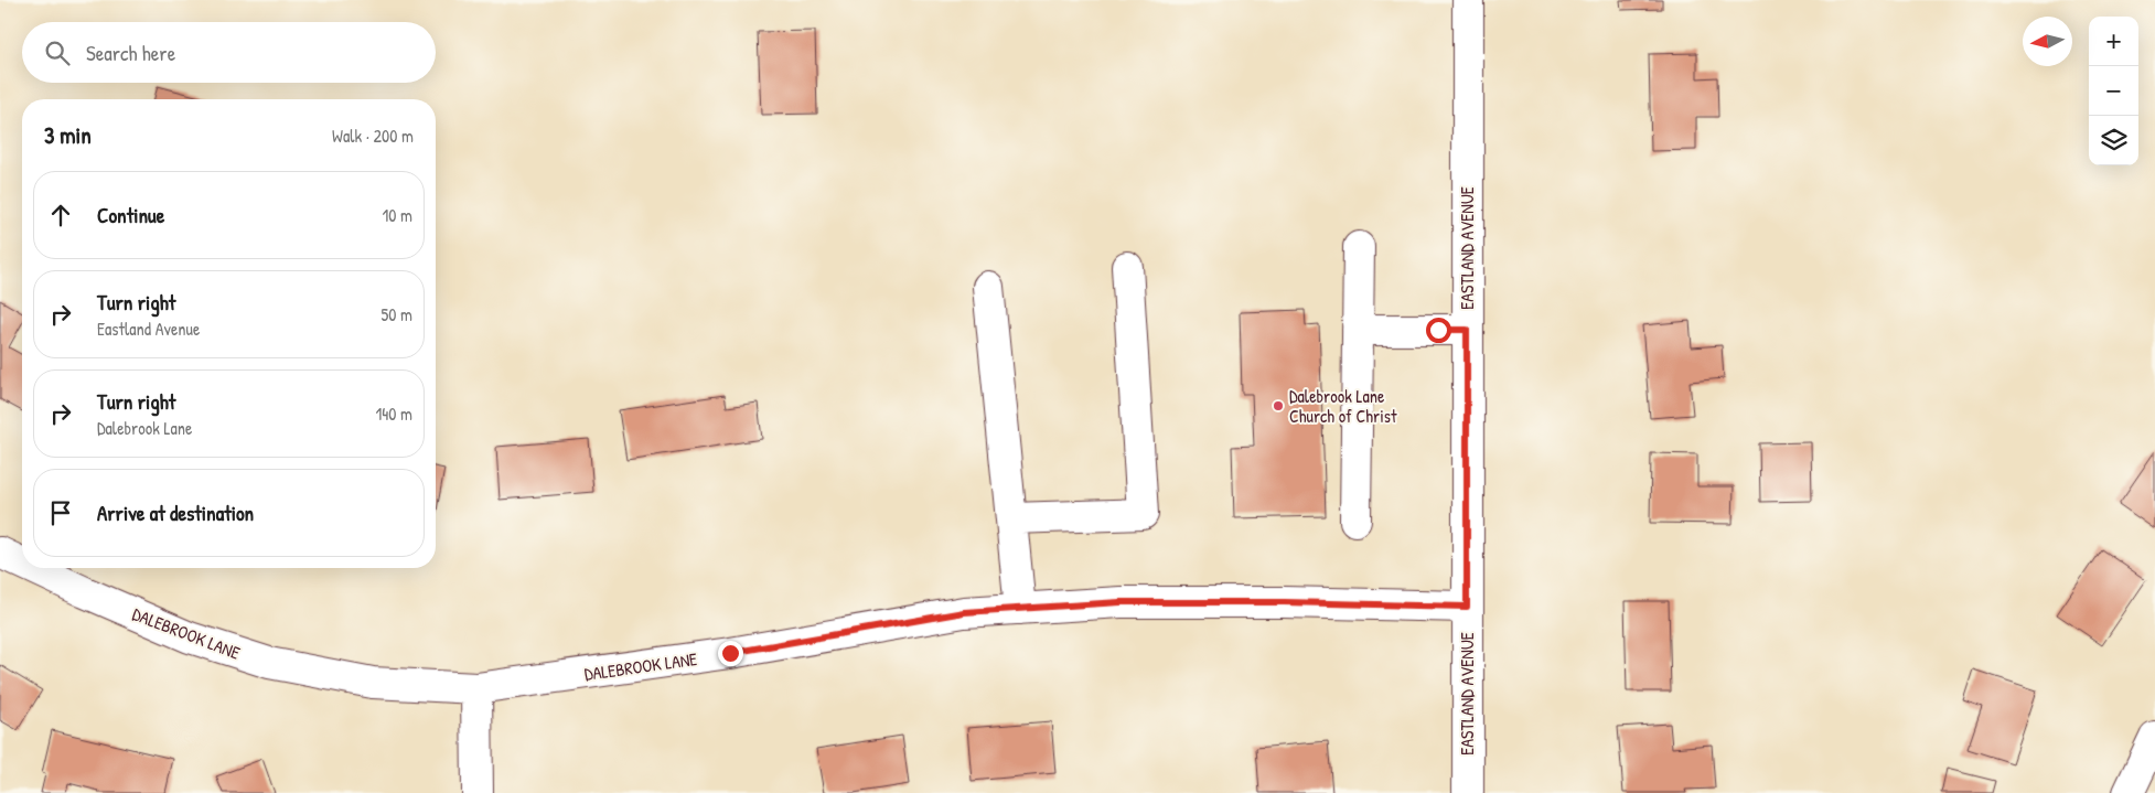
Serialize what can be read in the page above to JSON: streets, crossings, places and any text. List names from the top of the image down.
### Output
{
  "streets": {
    "street": ["EASTLAND AVENUE", "DALEBROOK LANE"]
  },
  "crossings": [
    ["EASTLAND AVENUE", "DALEBROOK LANE"]
  ],
  "places": ["Dalebrook Lane Church of Christ"],
  "north": "left",
  "page": {
    "map_buttons": ["+", "−"],
    "search": "Search here",
    "heading": ["3 min", "Walk · 200 m"],
    "list": [
      ["Continue", "10 m"],
      ["Turn right", "Eastland Avenue", "50 m"],
      ["Turn right", "Dalebrook Lane", "140 m"],
      "Arrive at destination"
    ]
  }
}
